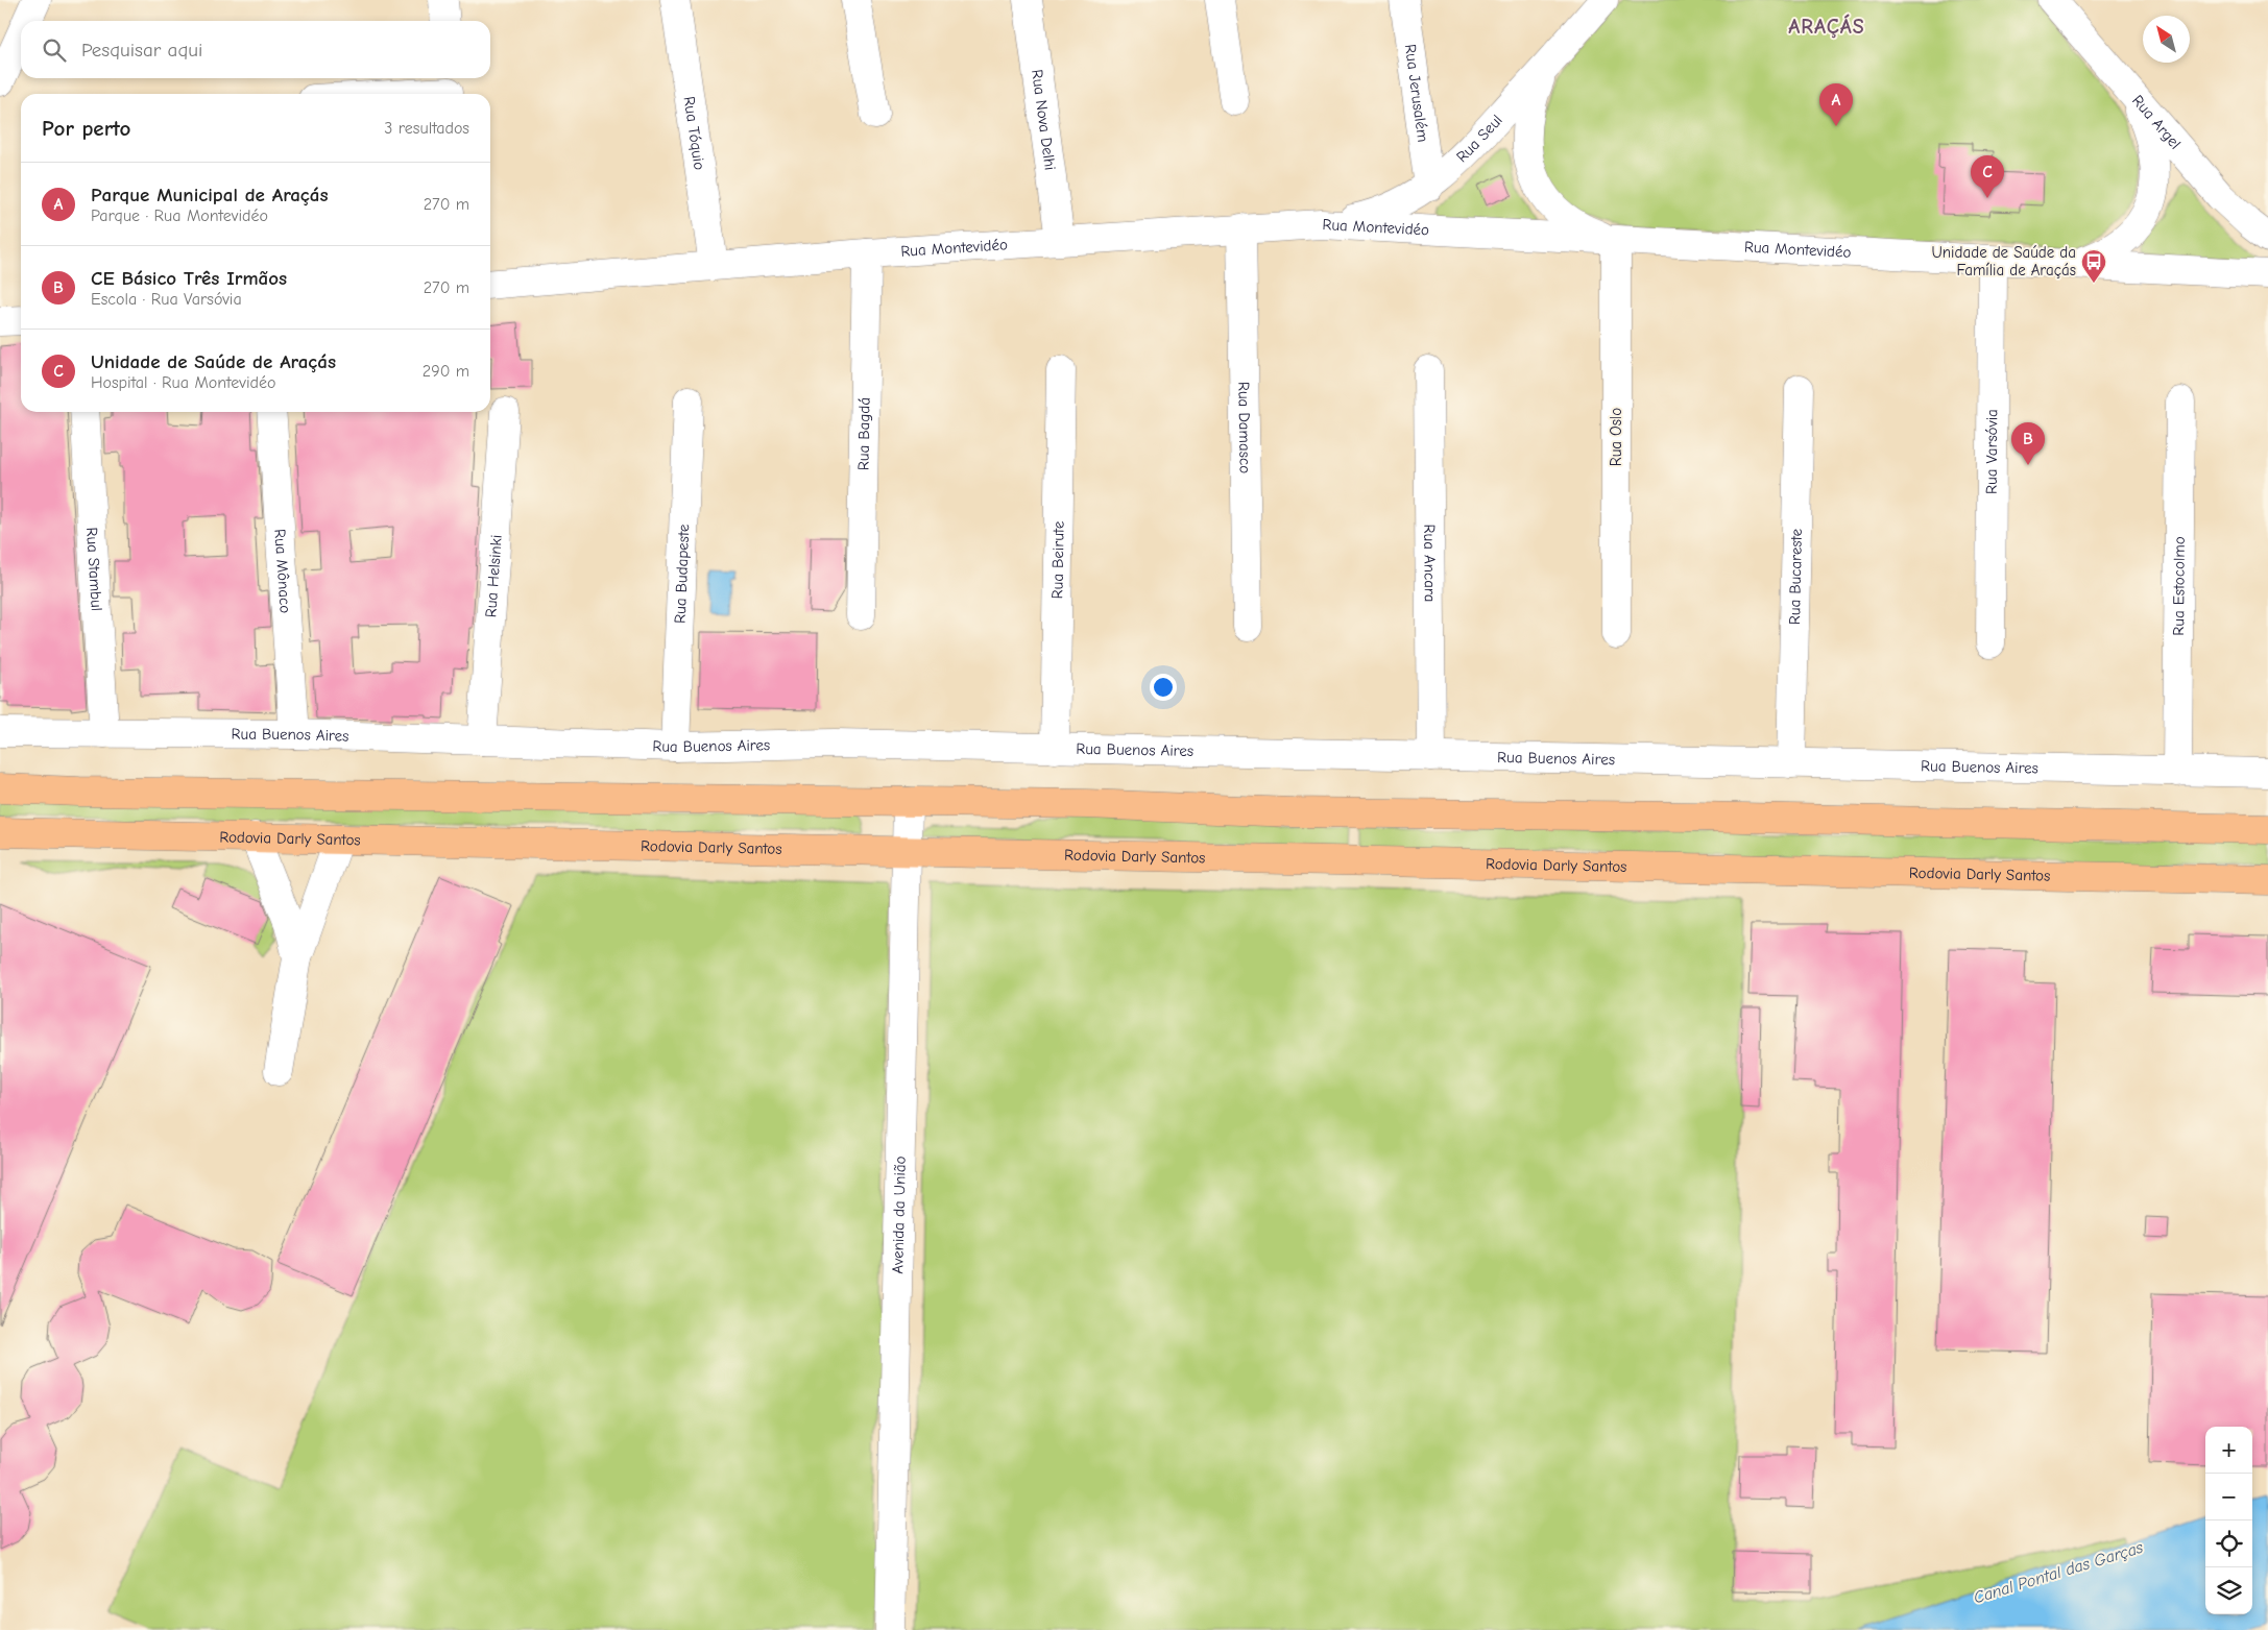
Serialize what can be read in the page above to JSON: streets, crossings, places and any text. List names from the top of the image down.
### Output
{
  "streets": {
    "main road": ["Rodovia Darly Santos"],
    "street": [
      "Rua Jerusalém",
      "Rua Nova Delhi",
      "Rua Argel",
      "Rua Tóquio",
      "Rua Seul",
      "Rua Montevidéo",
      "Rua Damasco",
      "Rua Bagdá",
      "Rua Oslo",
      "Rua Varsóvia",
      "Rua Beirute",
      "Rua Ancara",
      "Rua Stambul",
      "Rua Mônaco",
      "Rua Budapeste",
      "Rua Helsinki",
      "Rua Bucareste",
      "Rua Estocolmo",
      "Rua Buenos Aires",
      "Avenida da União"
    ]
  },
  "crossings": [
    ["Rua Jerusalém", "Rua Seul"],
    ["Rua Nova Delhi", "Rua Montevidéo"],
    ["Rua Tóquio", "Rua Montevidéo"],
    ["Rua Seul", "Rua Montevidéo"],
    ["Rua Montevidéo", "Rua Damasco"],
    ["Rua Montevidéo", "Rua Bagdá"],
    ["Rua Montevidéo", "Rua Oslo"],
    ["Rua Montevidéo", "Rua Varsóvia"],
    ["Rua Beirute", "Rua Buenos Aires"],
    ["Rua Ancara", "Rua Buenos Aires"],
    ["Rua Stambul", "Rua Buenos Aires"],
    ["Rua Mônaco", "Rua Buenos Aires"],
    ["Rua Budapeste", "Rua Buenos Aires"],
    ["Rua Helsinki", "Rua Buenos Aires"],
    ["Rua Bucareste", "Rua Buenos Aires"],
    ["Rua Estocolmo", "Rua Buenos Aires"],
    ["Rodovia Darly Santos", "Avenida da União"]
  ],
  "districts": ["ARAÇÁS"],
  "water": ["Canal Pontal das Garças"],
  "places": {
    "bus stop": ["Unidade de Saúde da Família de Araçás"]
  },
  "north": "top left",
  "page": {
    "search": "Pesquisar aqui",
    "pins": ["A", "C", "B"],
    "heading": ["Por perto", "3 resultados"],
    "list": [
      {
        "mark": "A",
        "name": "Parque Municipal de Araçás",
        "note": "Parque · Rua Montevidéo",
        "value": "270 m"
      },
      {
        "mark": "B",
        "name": "CE Básico Três Irmãos",
        "note": "Escola · Rua Varsóvia",
        "value": "270 m"
      },
      {
        "mark": "C",
        "name": "Unidade de Saúde de Araçás",
        "note": "Hospital · Rua Montevidéo",
        "value": "290 m"
      }
    ],
    "map_buttons": ["+", "−"]
  }
}
